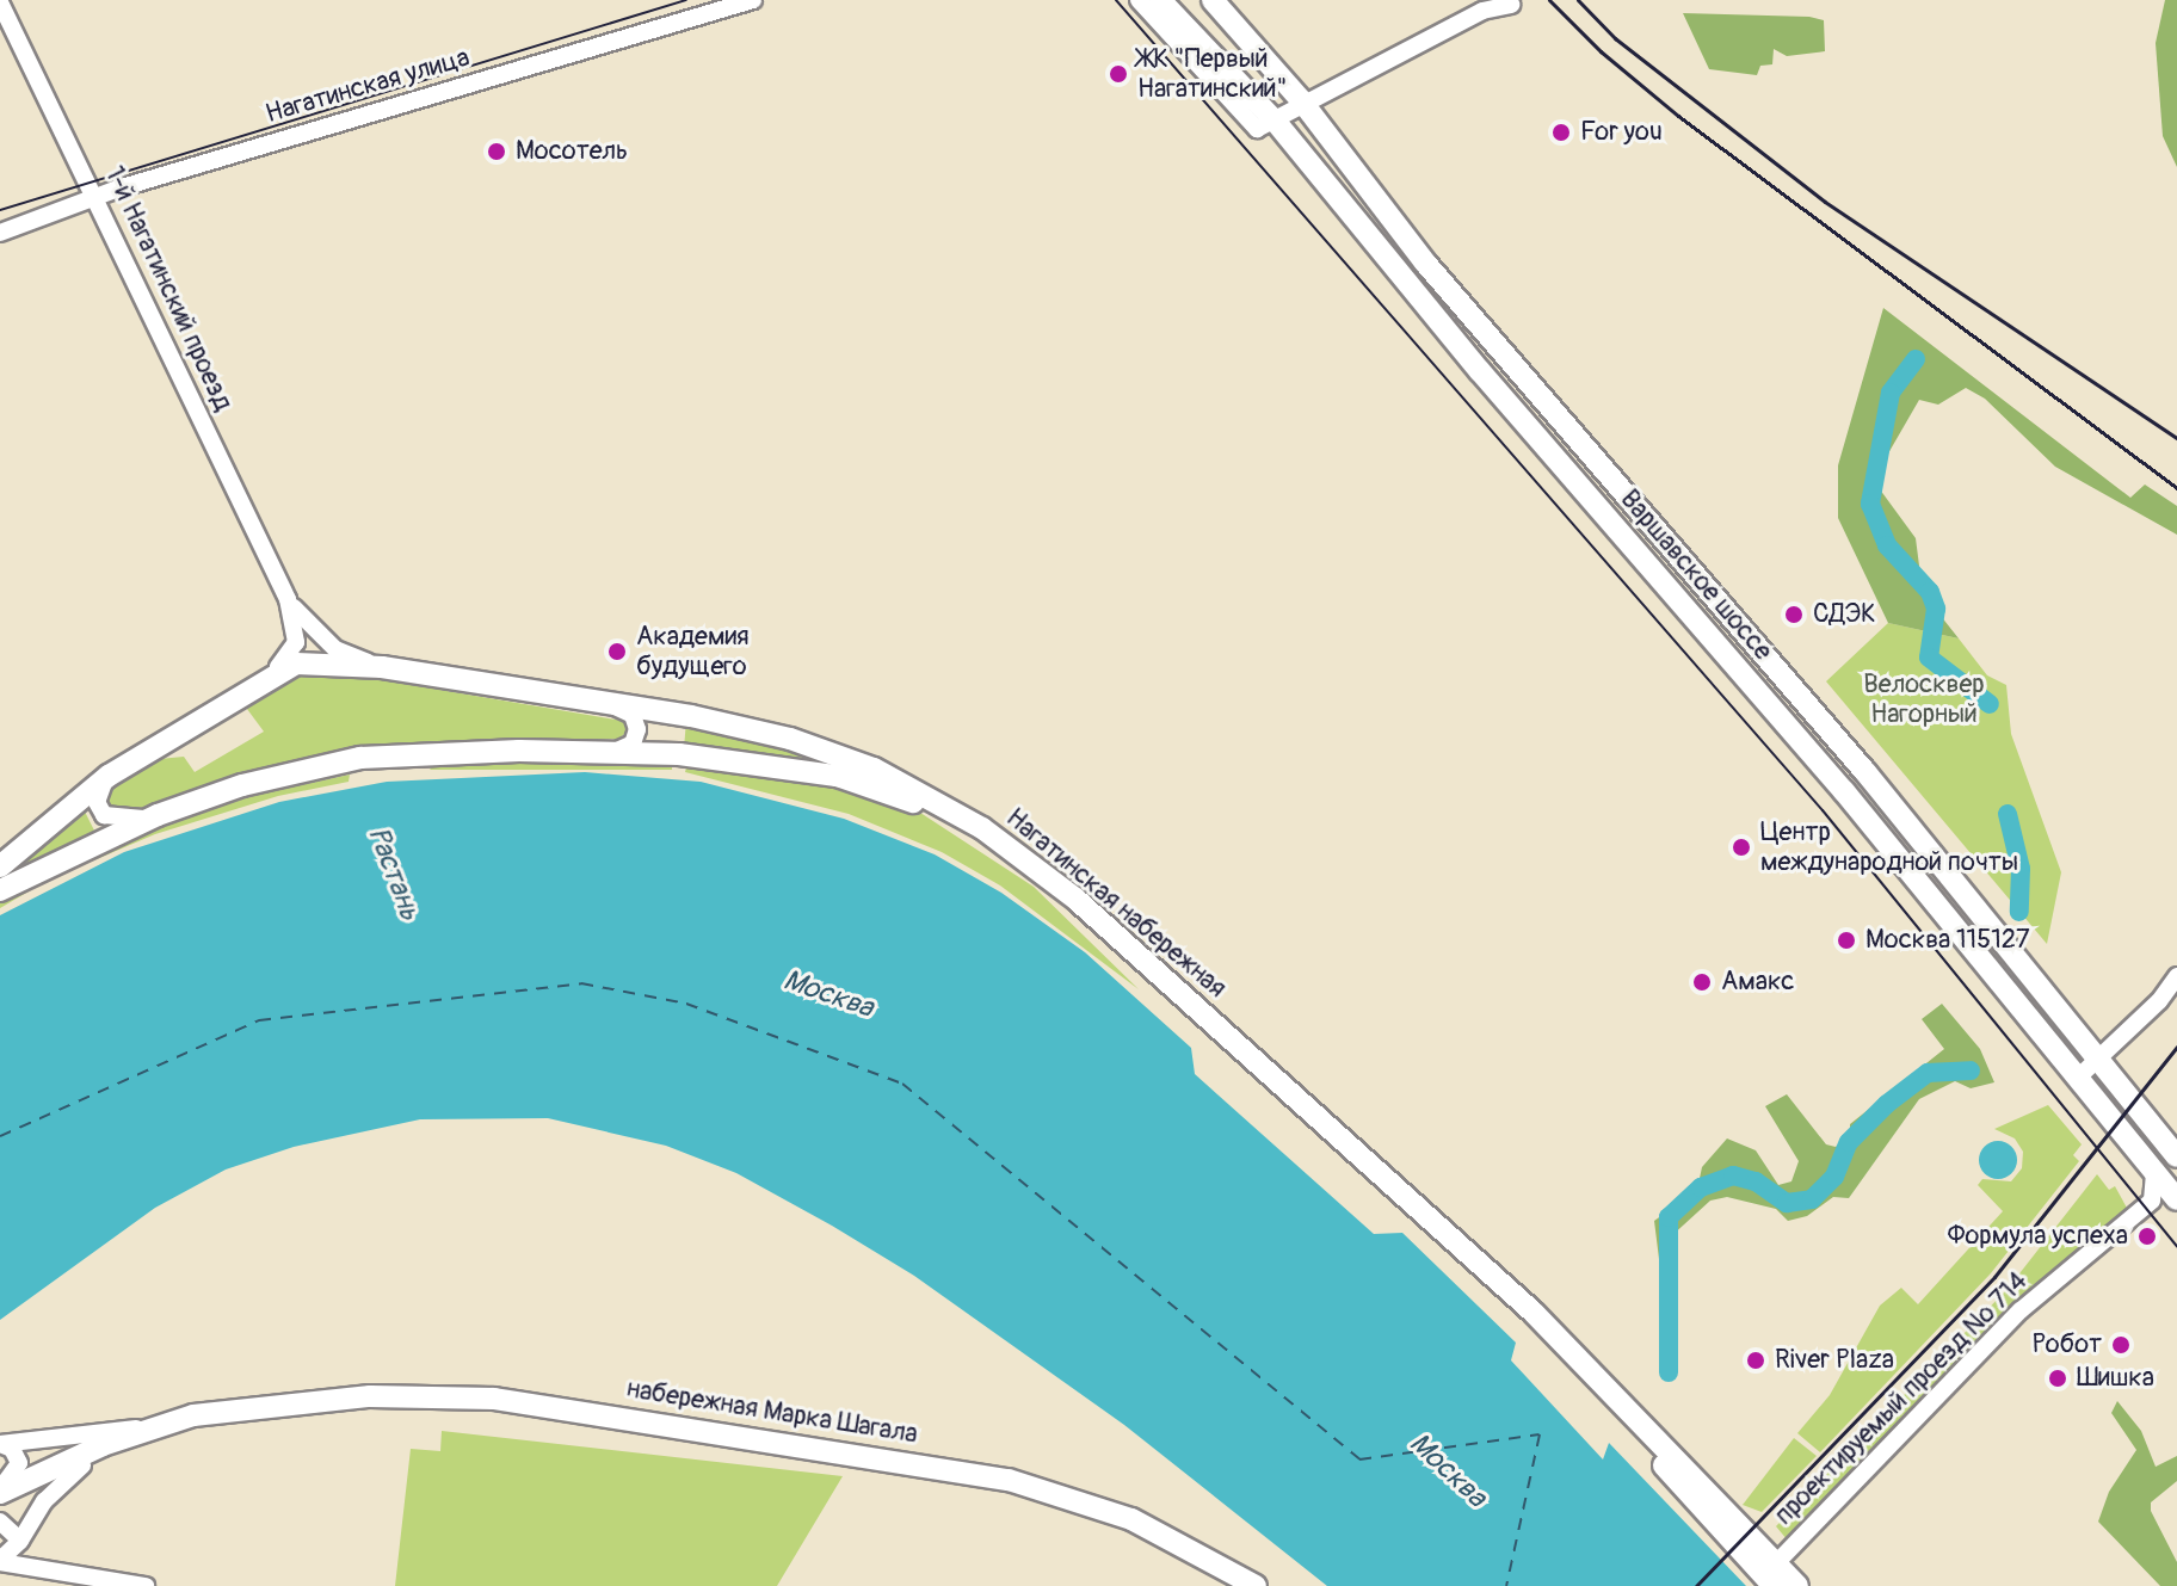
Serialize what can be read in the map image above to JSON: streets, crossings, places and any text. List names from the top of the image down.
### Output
{
  "streets": {
    "main road": ["Варшавское шоссе", "Нагатинская набережная", "набережная Марка Шагала"],
    "street": ["Нагатинская улица", "1-й Нагатинский проезд", "проектируемый проезд № 714"]
  },
  "crossings": [
    ["Нагатинская улица", "1-й Нагатинский проезд"]
  ],
  "water": ["Растань", "Москва"],
  "parks": ["Велосквер Нагорный"],
  "places": [
    "ЖК \"Первый Нагатинский\"",
    "For you",
    "Мосотель",
    "СДЭК",
    "Академия будущего",
    "Центр международной почты",
    "Москва 115127",
    "Амакс",
    "Формула успеха",
    "Робот",
    "River Plaza",
    "Шишка"
  ]
}
